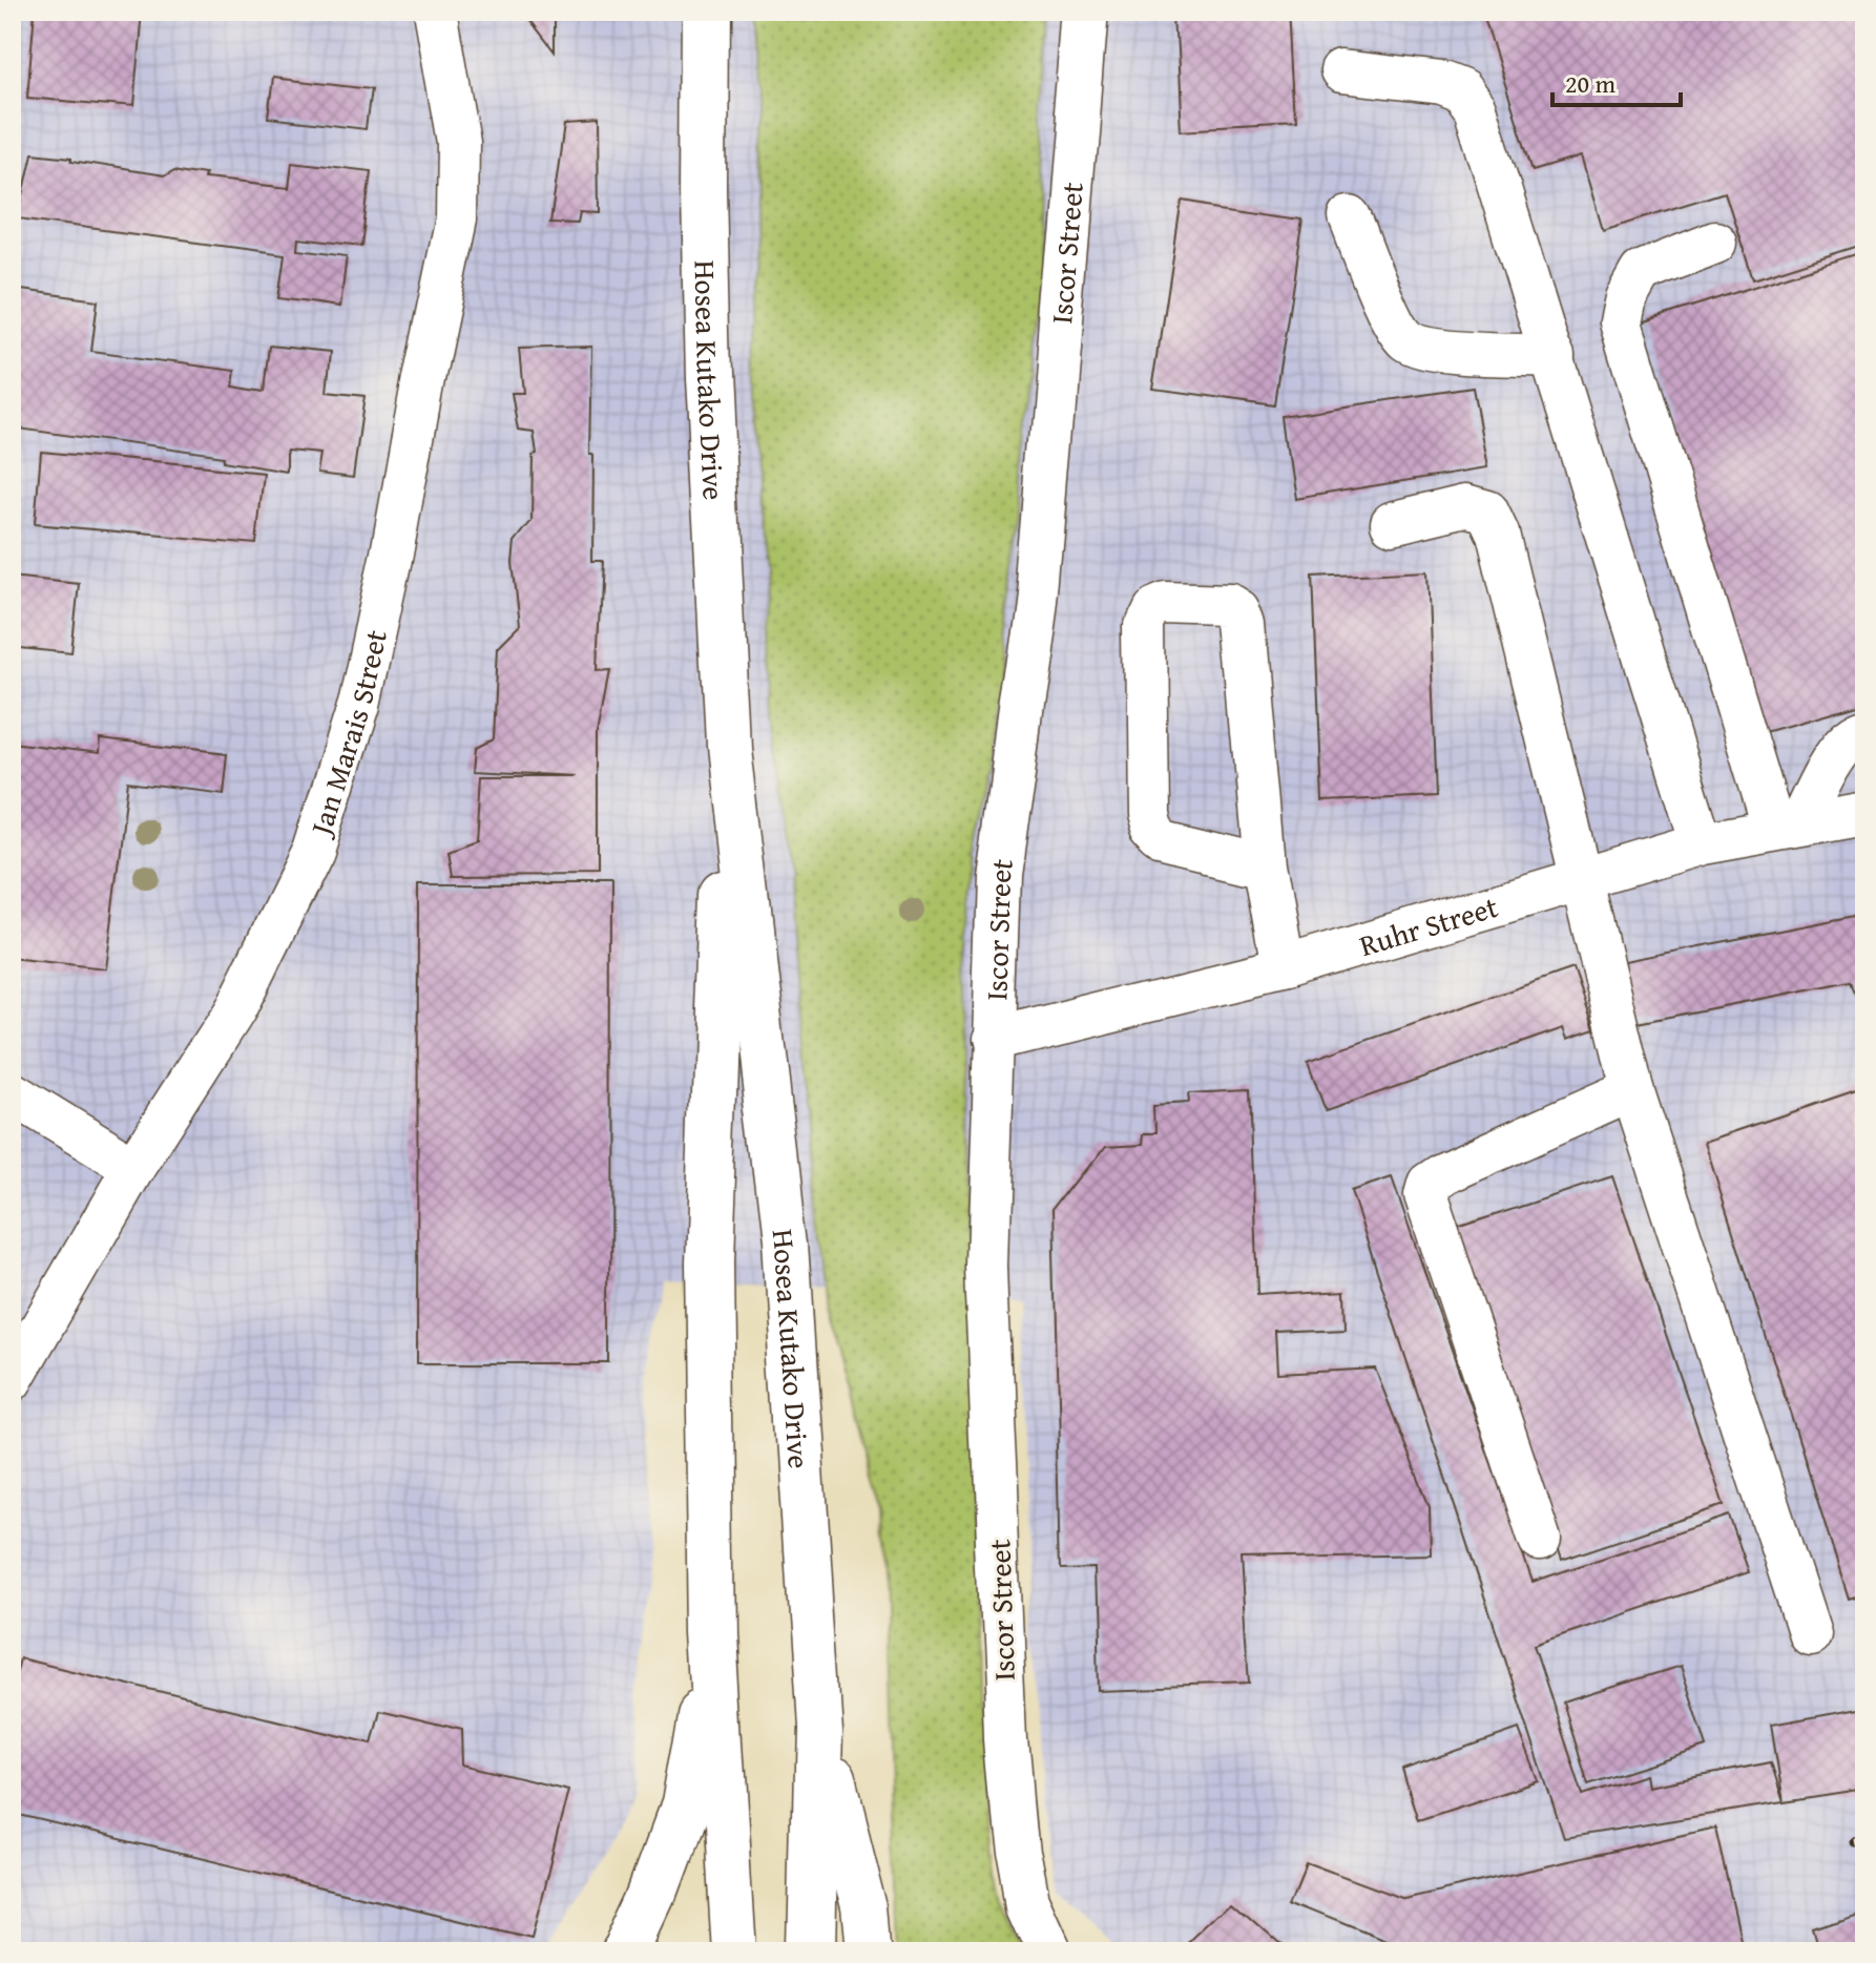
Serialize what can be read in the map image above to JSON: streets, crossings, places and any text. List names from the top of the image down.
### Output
{
  "streets": {
    "main road": ["Hosea Kutako Drive"],
    "street": ["Iscor Street", "Jan Marais Street", "Ruhr Street"]
  },
  "crossings": [
    ["Iscor Street", "Ruhr Street"]
  ],
  "scale_bar": "20 m"
}
